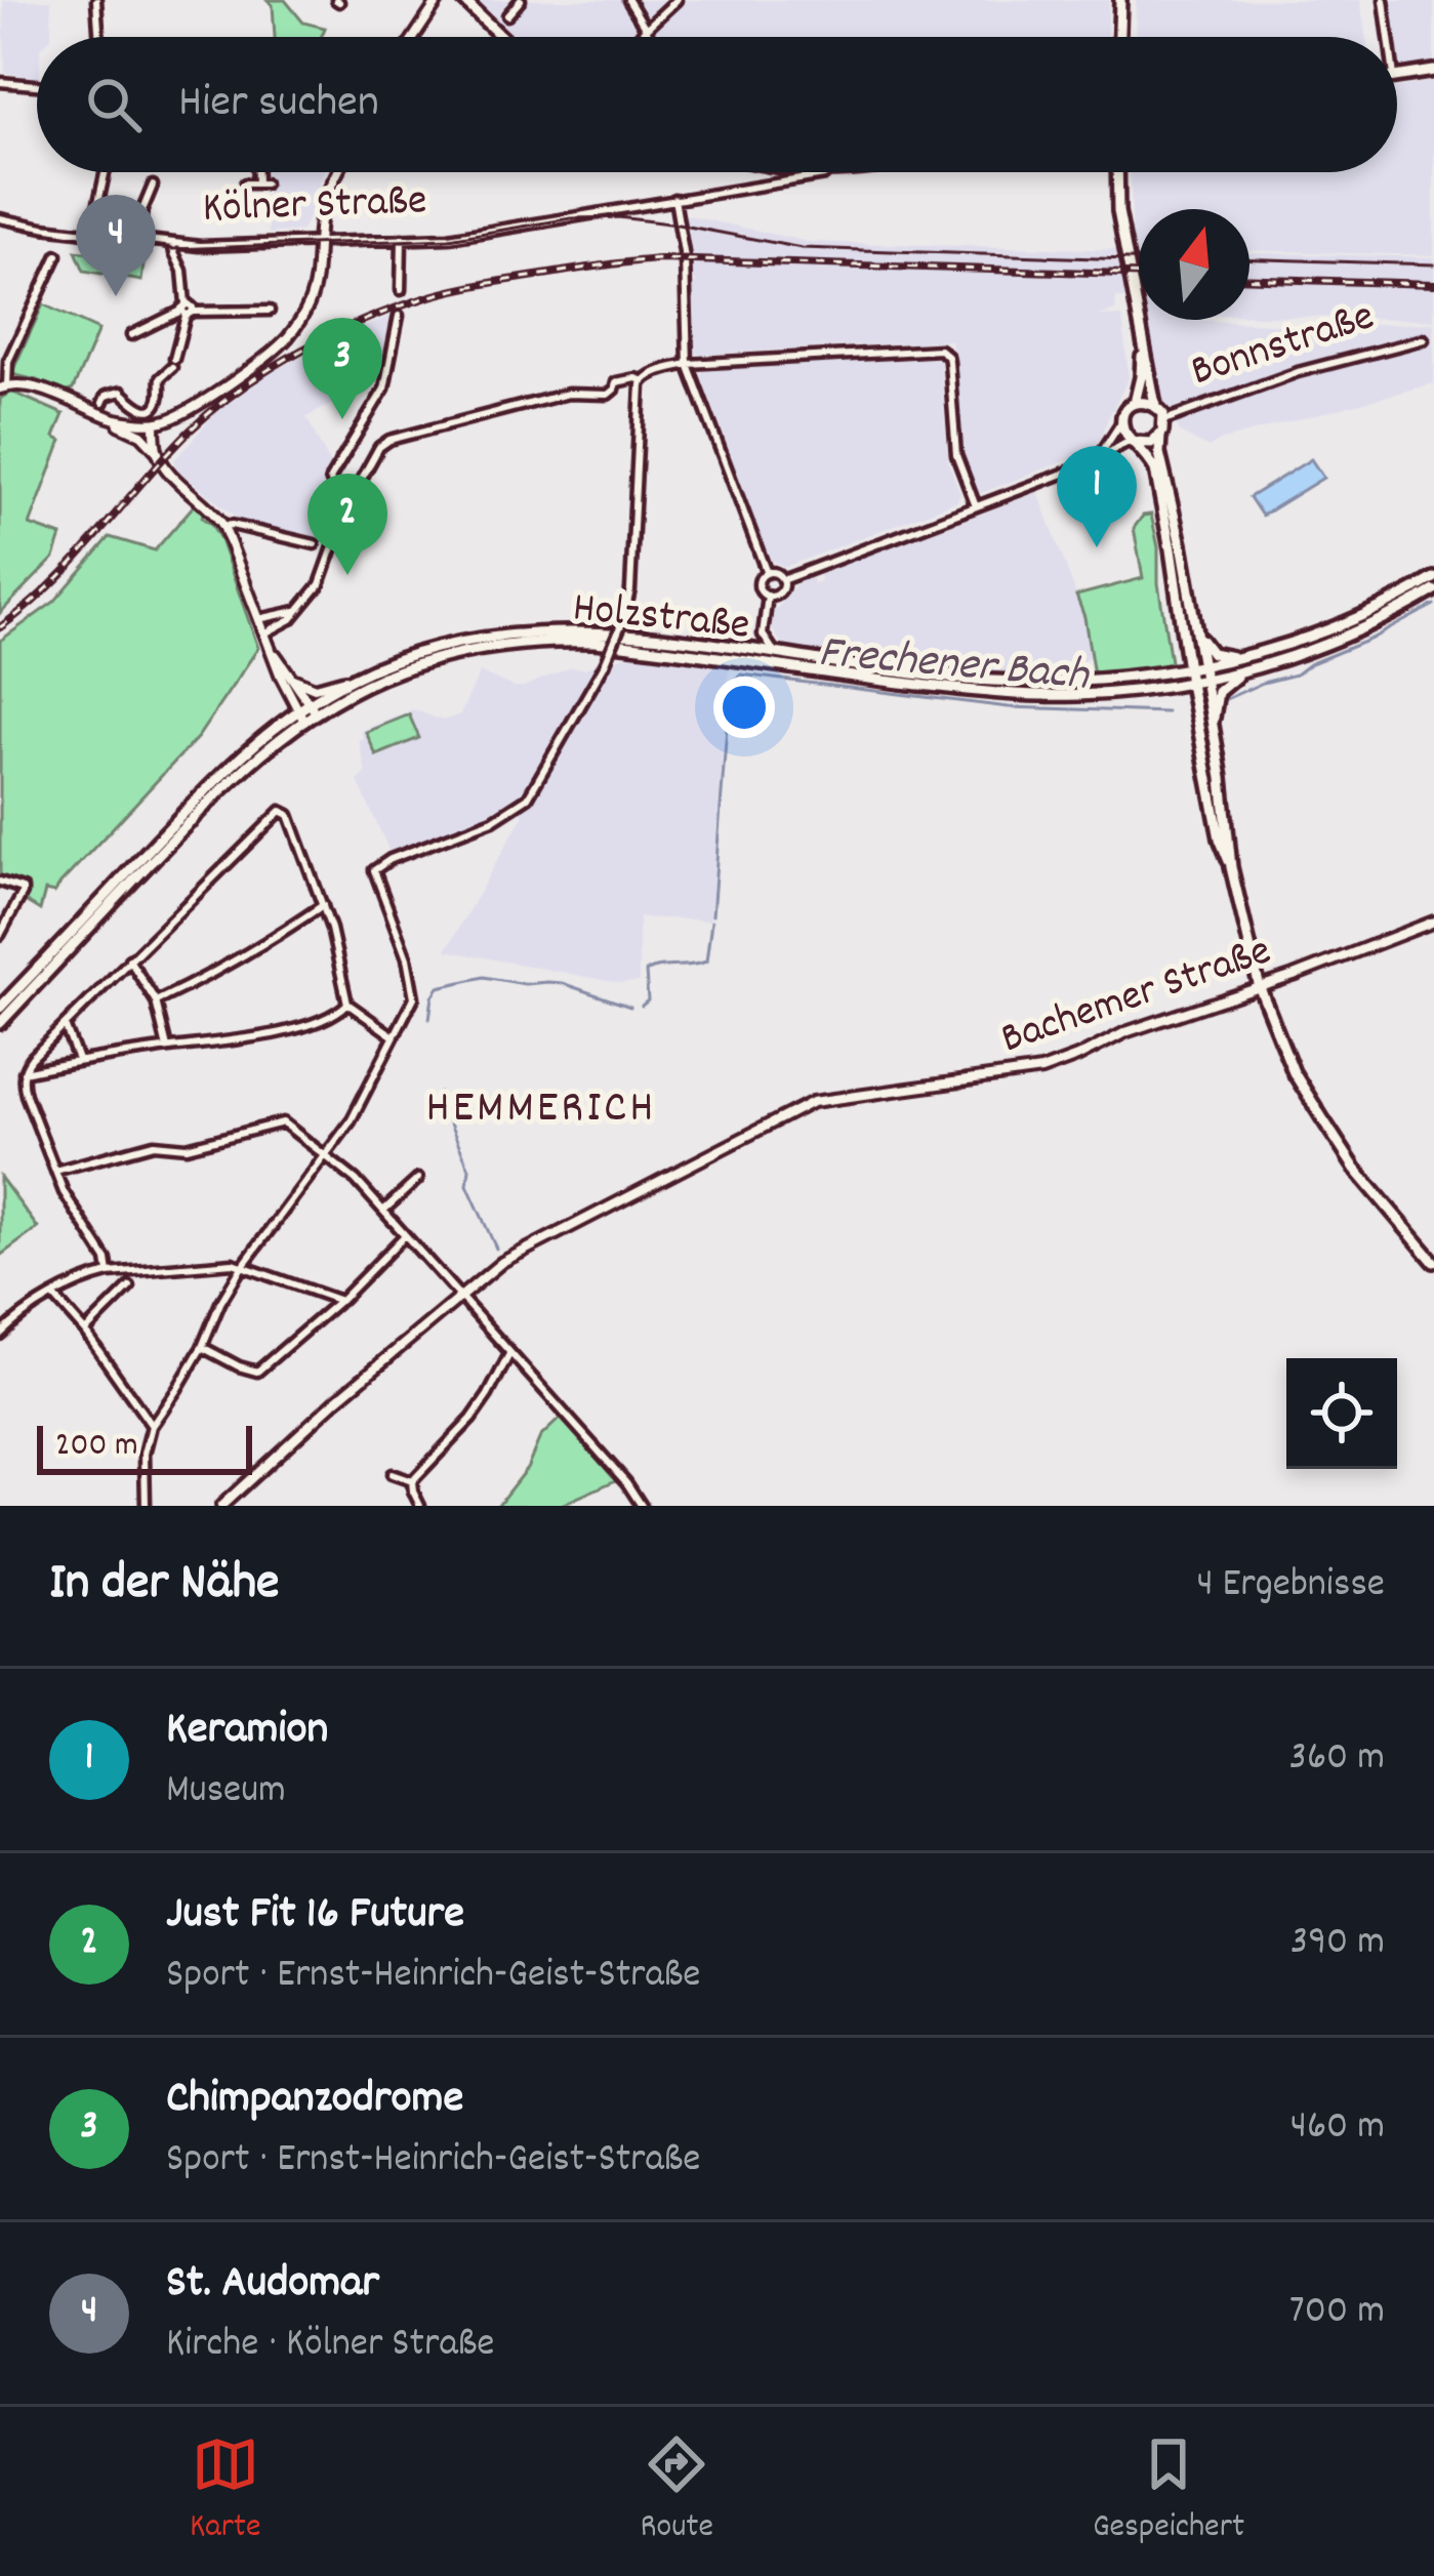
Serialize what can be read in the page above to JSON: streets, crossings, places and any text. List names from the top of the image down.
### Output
{
  "streets": {
    "main road": ["Bonnstraße", "Holzstraße"],
    "street": ["Kölner Straße", "Bachemer Straße"]
  },
  "crossings": [
    ["Bonnstraße", "Holzstraße"]
  ],
  "districts": ["HEMMERICH"],
  "water": ["Frechener Bach"],
  "scale_bar": "200 m",
  "north": "top",
  "page": {
    "search": "Hier suchen",
    "pins": [
      "4",
      "3",
      "1",
      "2"
    ],
    "scale": "200 m",
    "heading": ["In der Nähe", "4 Ergebnisse"],
    "list": [
      {
        "mark": "1",
        "name": "Keramion",
        "note": "Museum",
        "value": "360 m"
      },
      {
        "mark": "2",
        "name": "Just Fit 16 Future",
        "note": "Sport · Ernst-Heinrich-Geist-Straße",
        "value": "390 m"
      },
      {
        "mark": "3",
        "name": "Chimpanzodrome",
        "note": "Sport · Ernst-Heinrich-Geist-Straße",
        "value": "460 m"
      },
      {
        "mark": "4",
        "name": "St. Audomar",
        "note": "Kirche · Kölner Straße",
        "value": "700 m"
      }
    ],
    "nav": ["Karte", "Route", "Gespeichert"]
  }
}
